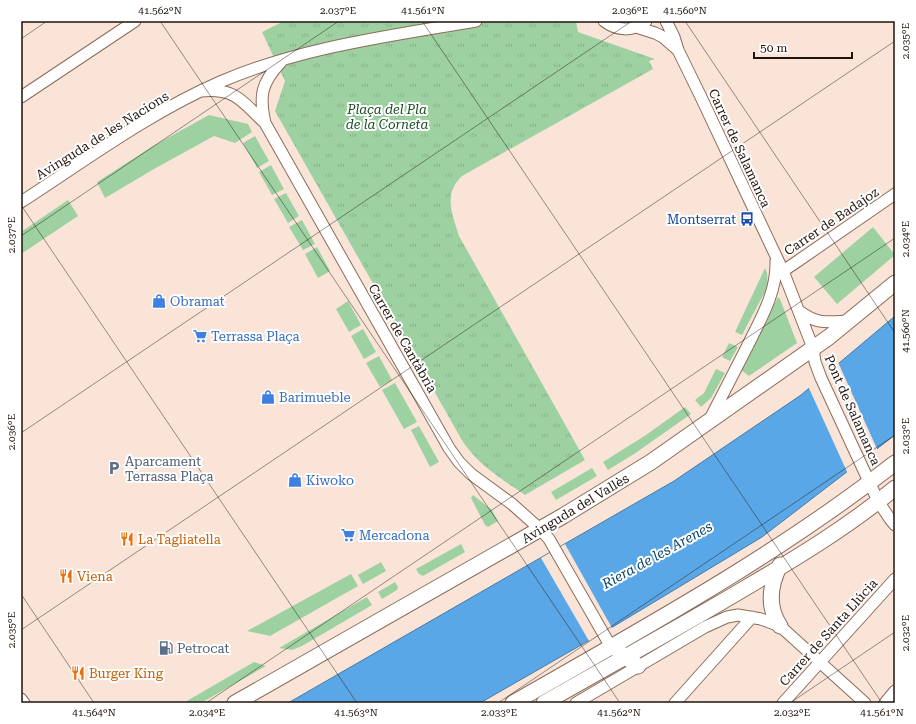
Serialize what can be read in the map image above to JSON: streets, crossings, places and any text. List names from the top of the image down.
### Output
{
  "streets": {
    "main road": ["Avinguda del Vallès"],
    "street": [
      "Avinguda de les Nacions",
      "Carrer de Salamanca",
      "Carrer de Badajoz",
      "Carrer de Cantàbria",
      "Pont de Salamanca",
      "Carrer de Santa Llúcia"
    ]
  },
  "crossings": [
    ["Avinguda de les Nacions", "Carrer de Cantàbria"],
    ["Carrer de Salamanca", "Carrer de Badajoz"],
    ["Carrer de Salamanca", "Pont de Salamanca"],
    ["Carrer de Salamanca", "Avinguda del Vallès"],
    ["Carrer de Cantàbria", "Avinguda del Vallès"],
    ["Pont de Salamanca", "Avinguda del Vallès"]
  ],
  "water": ["Riera de les Arenes"],
  "parks": ["Plaça del Pla de la Corneta"],
  "places": {
    "bus stop": ["Montserrat"],
    "shop": ["Obramat", "Barimueble", "Kiwoko"],
    "supermarket": ["Terrassa Plaça", "Mercadona"],
    "parking": ["Aparcament Terrassa Plaça"],
    "restaurant": ["La Tagliatella", "Viena", "Burger King"],
    "fuel station": ["Petrocat"]
  },
  "scale_bar": "50 m",
  "coordinates": [
    "41.562°N",
    "2.037°E",
    "41.561°N",
    "2.036°E",
    "41.560°N",
    "2.035°E",
    "2.034°E",
    "2.033°E",
    "2.032°E",
    "41.564°N",
    "41.563°N"
  ]
}
